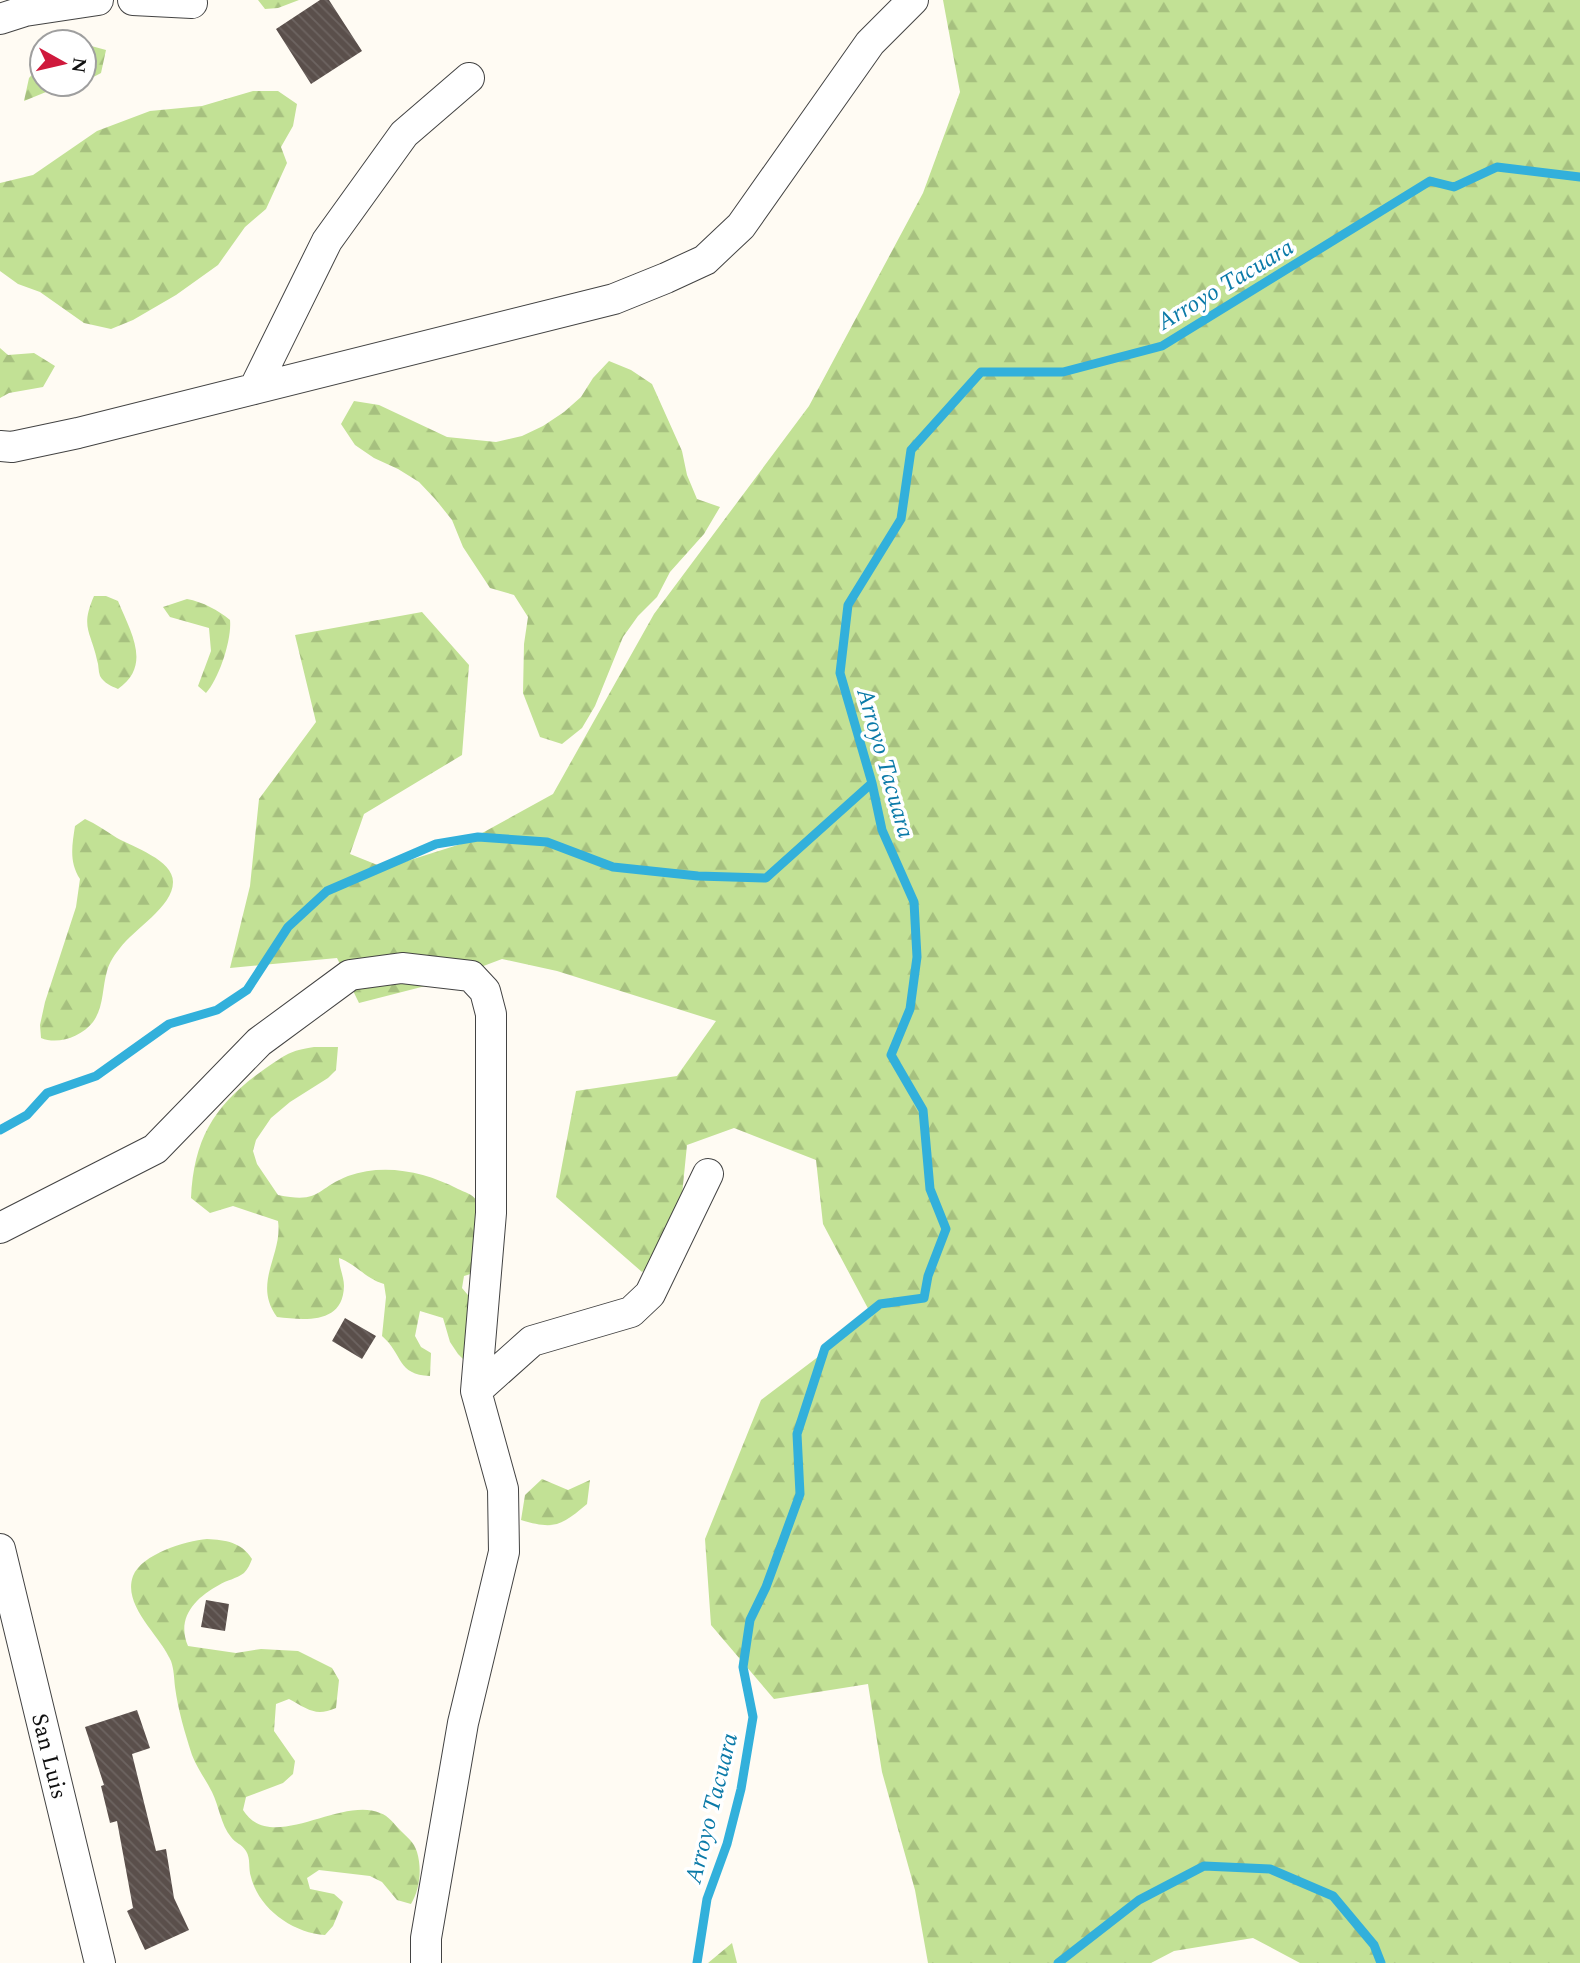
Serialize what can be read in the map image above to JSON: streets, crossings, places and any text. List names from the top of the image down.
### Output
{
  "streets": {
    "street": ["San Luis"]
  },
  "water": ["Arroyo Tacuara"],
  "north": "right"
}
